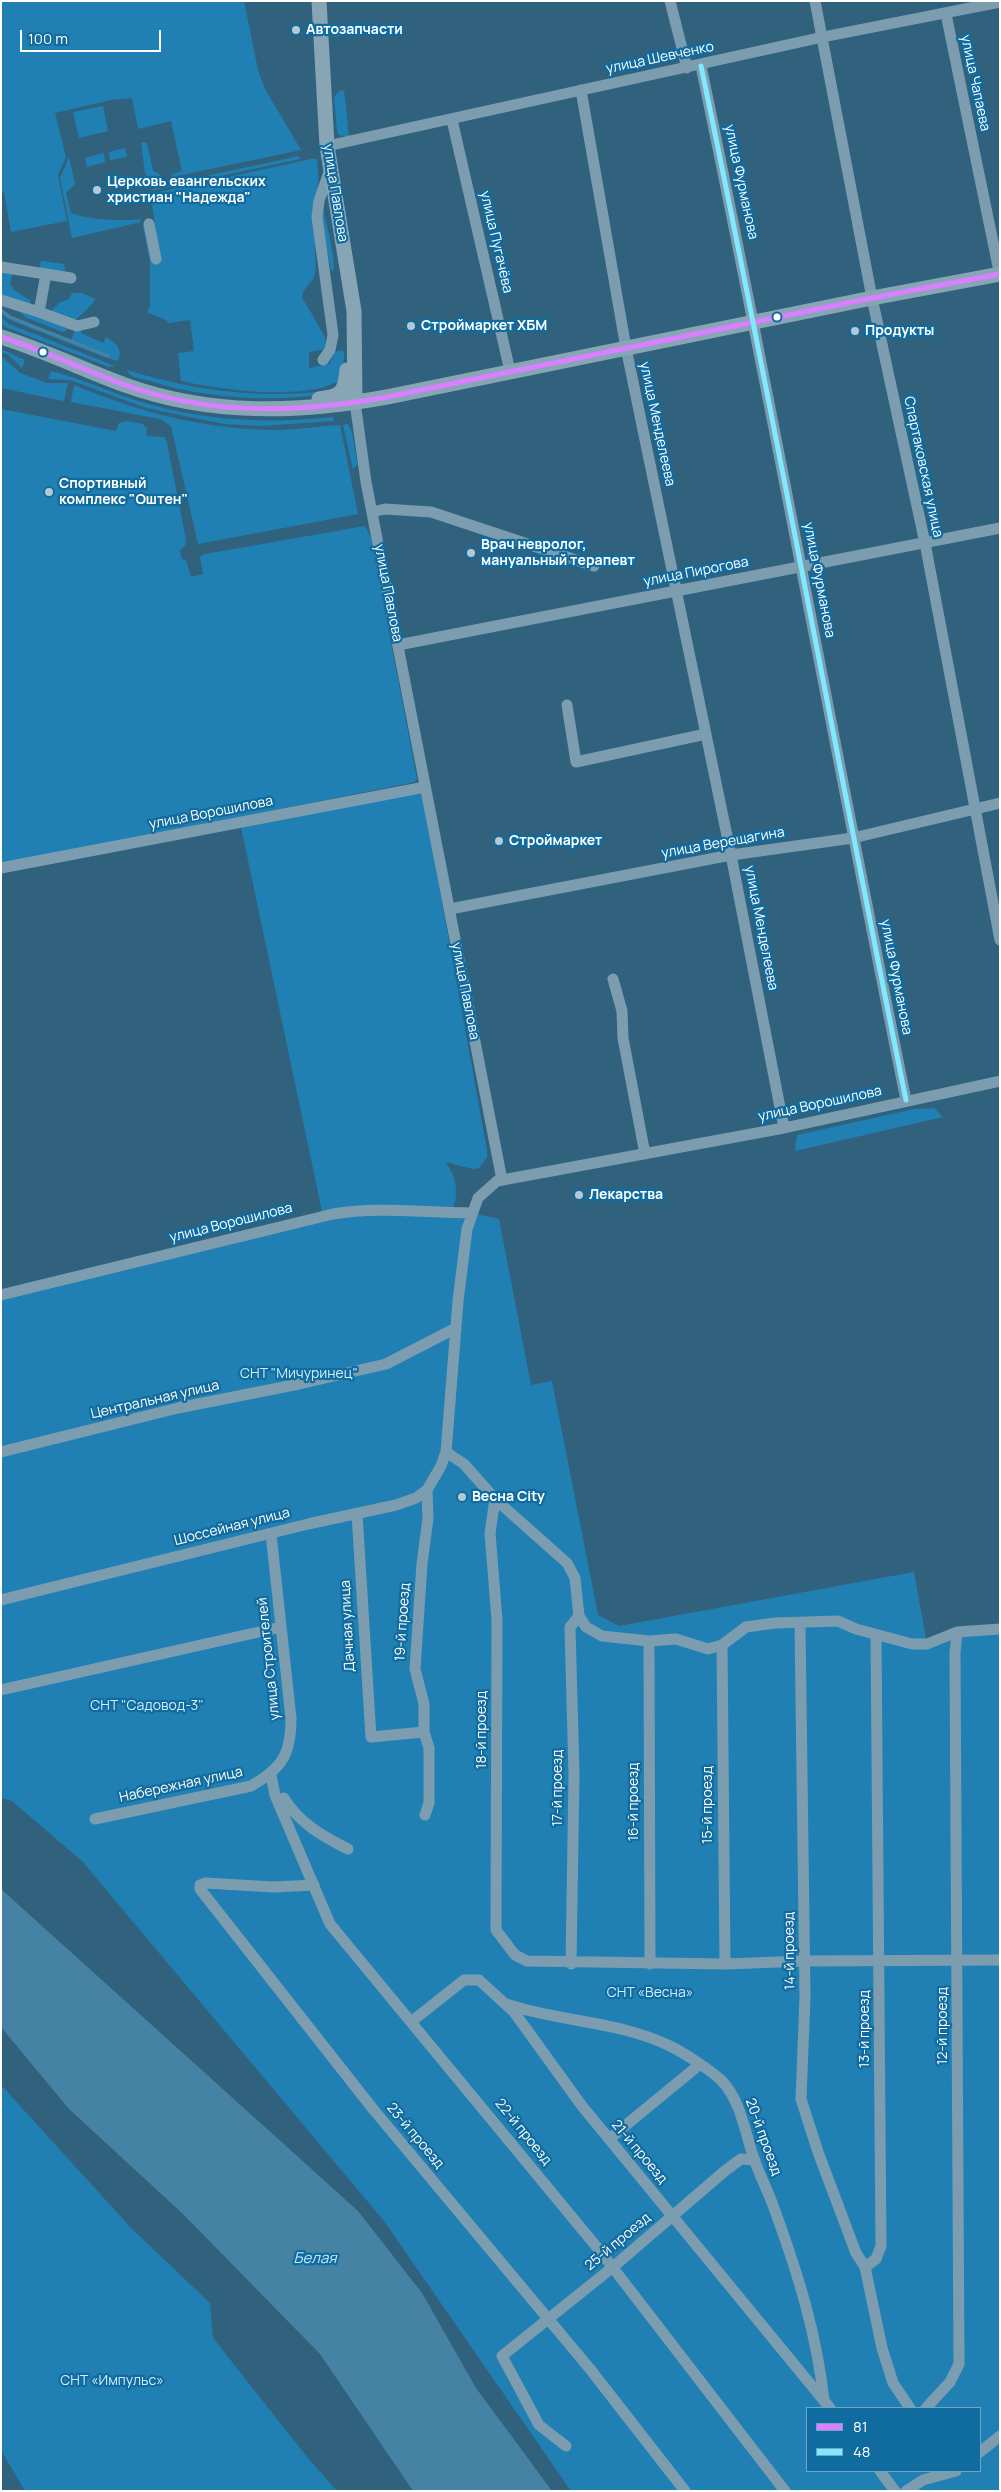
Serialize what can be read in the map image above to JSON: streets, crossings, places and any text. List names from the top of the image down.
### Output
{
  "streets": {
    "main road": ["улица Павлова"],
    "street": [
      "улица Шевченко",
      "улица Чапаева",
      "улица Фурманова",
      "улица Пугачёва",
      "улица Менделеева",
      "Спартаковская улица",
      "улица Пирогова",
      "улица Ворошилова",
      "улица Верещагина",
      "Центральная улица",
      "Шоссейная улица",
      "19-й проезд",
      "Дачная улица",
      "улица Строителей",
      "18-й проезд",
      "Набережная улица",
      "17-й проезд",
      "16-й проезд",
      "15-й проезд",
      "14-й проезд",
      "12-й проезд",
      "13-й проезд",
      "22-й проезд",
      "23-й проезд",
      "20-й проезд",
      "21-й проезд",
      "25-й проезд"
    ]
  },
  "crossings": [
    ["улица Шевченко", "улица Чапаева"],
    ["улица Шевченко", "улица Фурманова"],
    ["улица Шевченко", "улица Павлова"],
    ["улица Шевченко", "улица Пугачёва"],
    ["улица Шевченко", "улица Менделеева"],
    ["улица Шевченко", "Спартаковская улица"],
    ["улица Фурманова", "улица Пирогова"],
    ["улица Фурманова", "улица Ворошилова"],
    ["улица Фурманова", "улица Верещагина"],
    ["улица Павлова", "улица Пирогова"],
    ["улица Павлова", "улица Ворошилова"],
    ["улица Павлова", "улица Верещагина"],
    ["улица Менделеева", "улица Пирогова"],
    ["улица Менделеева", "улица Ворошилова"],
    ["улица Менделеева", "улица Верещагина"],
    ["Спартаковская улица", "улица Пирогова"],
    ["Спартаковская улица", "улица Верещагина"],
    ["Шоссейная улица", "19-й проезд"],
    ["Шоссейная улица", "Дачная улица"],
    ["Шоссейная улица", "улица Строителей"],
    ["19-й проезд", "Дачная улица"],
    ["улица Строителей", "Набережная улица"],
    ["улица Строителей", "22-й проезд"],
    ["18-й проезд", "17-й проезд"],
    ["Набережная улица", "22-й проезд"],
    ["14-й проезд", "13-й проезд"],
    ["22-й проезд", "23-й проезд"],
    ["22-й проезд", "21-й проезд"],
    ["22-й проезд", "25-й проезд"],
    ["23-й проезд", "25-й проезд"],
    ["20-й проезд", "21-й проезд"],
    ["20-й проезд", "25-й проезд"],
    ["21-й проезд", "25-й проезд"]
  ],
  "water": ["Белая"],
  "parks": [
    "СНТ \"Мичуринец\"",
    "СНТ \"Садовод-3\"",
    "СНТ «Весна»",
    "СНТ «Импульс»"
  ],
  "places": [
    "Автозапчасти",
    "Церковь евангельских христиан \"Надежда\"",
    "Строймаркет ХБМ",
    "Продукты",
    "Спортивный комплекс \"Оштен\"",
    "Врач невролог, мануальный терапевт",
    "Строймаркет",
    "Лекарства",
    "Весна City"
  ],
  "lines": ["transit line 48", "transit line 81"],
  "legend": ["81", "48"],
  "scale_bar": "100 m"
}
